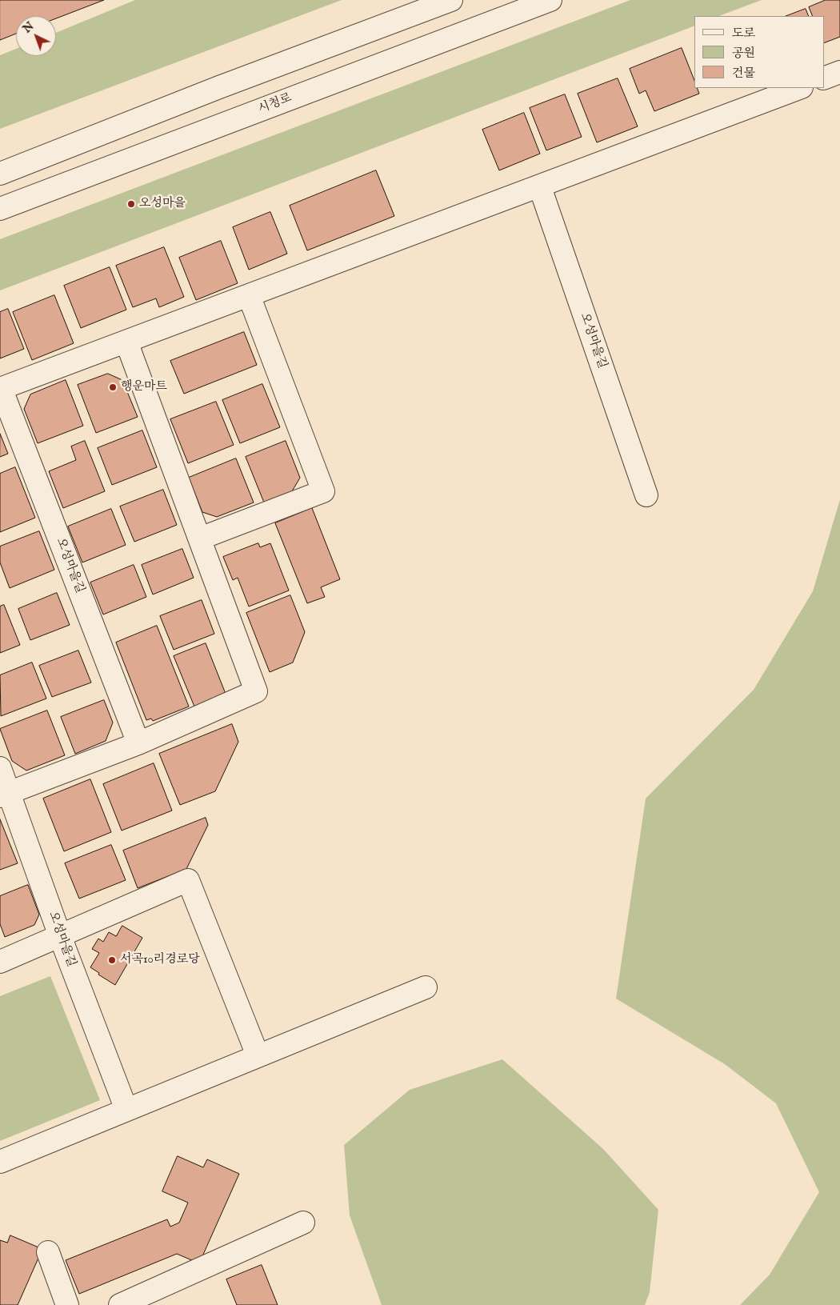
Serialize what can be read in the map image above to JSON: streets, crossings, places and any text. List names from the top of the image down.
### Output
{
  "streets": {
    "street": ["시청로", "오성마을길"]
  },
  "places": ["오성마을", "행운마트", "서곡10리경로당"],
  "legend": ["도로", "공원", "건물"],
  "north": "top left"
}
